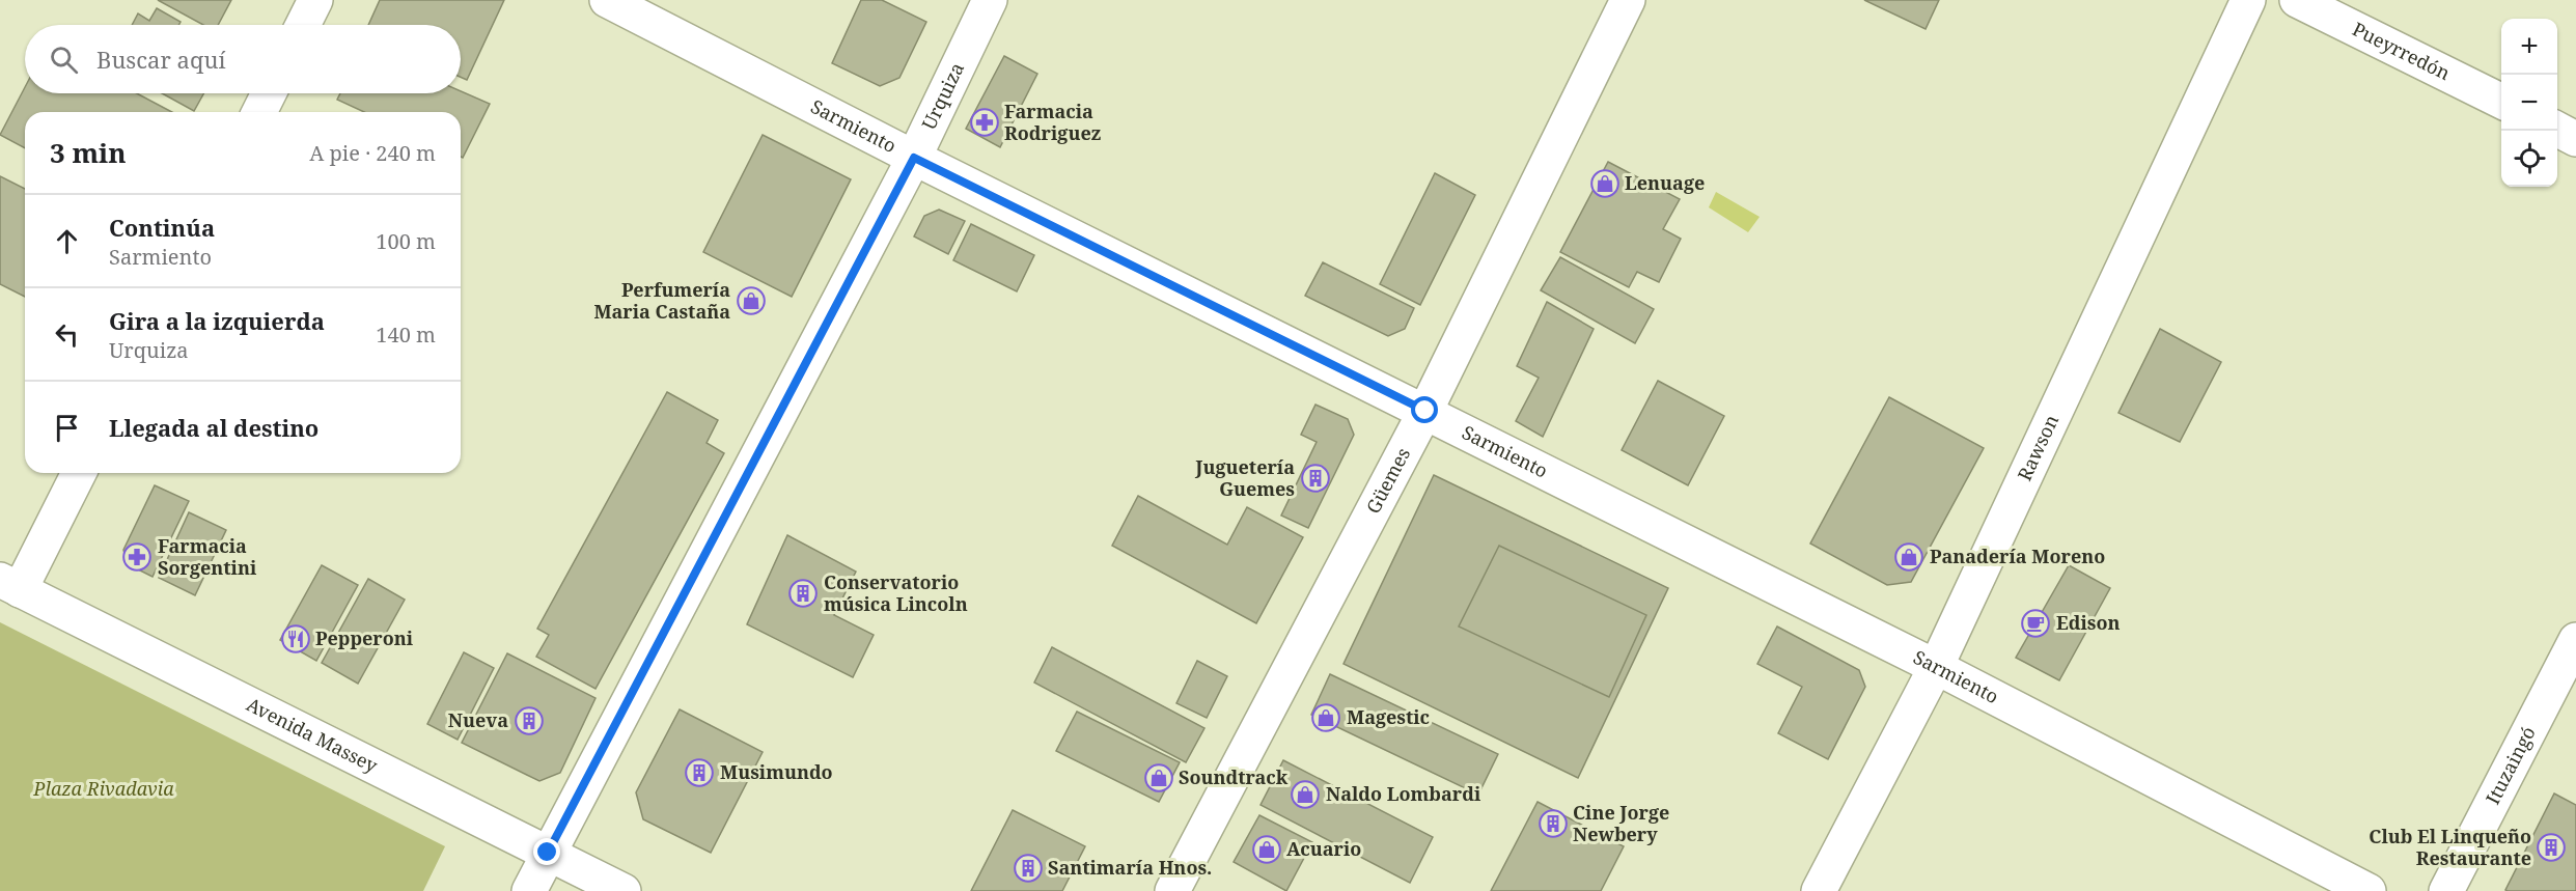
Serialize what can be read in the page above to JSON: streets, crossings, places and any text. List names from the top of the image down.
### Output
{
  "streets": {
    "street": [
      "Pueyrredón",
      "Urquiza",
      "Sarmiento",
      "Rawson",
      "Güemes",
      "Avenida Massey",
      "Ituzaingó"
    ]
  },
  "crossings": [
    ["Urquiza", "Sarmiento"],
    ["Urquiza", "Avenida Massey"],
    ["Sarmiento", "Rawson"],
    ["Sarmiento", "Güemes"]
  ],
  "parks": ["Plaza Rivadavia"],
  "places": {
    "pharmacy": ["Farmacia Rodriguez", "Farmacia Sorgentini"],
    "shop": [
      "Lenuage",
      "Perfumería Maria Castaña",
      "Panadería Moreno",
      "Magestic",
      "Soundtrack",
      "Naldo Lombardi",
      "Acuario"
    ],
    "building": [
      "Juguetería Guemes",
      "Conservatorio música Lincoln",
      "Nueva",
      "Musimundo",
      "Cine Jorge Newbery",
      "Club El Linqueño Restaurante",
      "Santimaría Hnos."
    ],
    "cafe": ["Edison"],
    "restaurant": ["Pepperoni"]
  },
  "page": {
    "map_buttons": ["+", "−"],
    "search": "Buscar aquí",
    "heading": ["3 min", "A pie · 240 m"],
    "list": [
      ["Continúa", "Sarmiento", "100 m"],
      ["Gira a la izquierda", "Urquiza", "140 m"],
      "Llegada al destino"
    ]
  }
}
